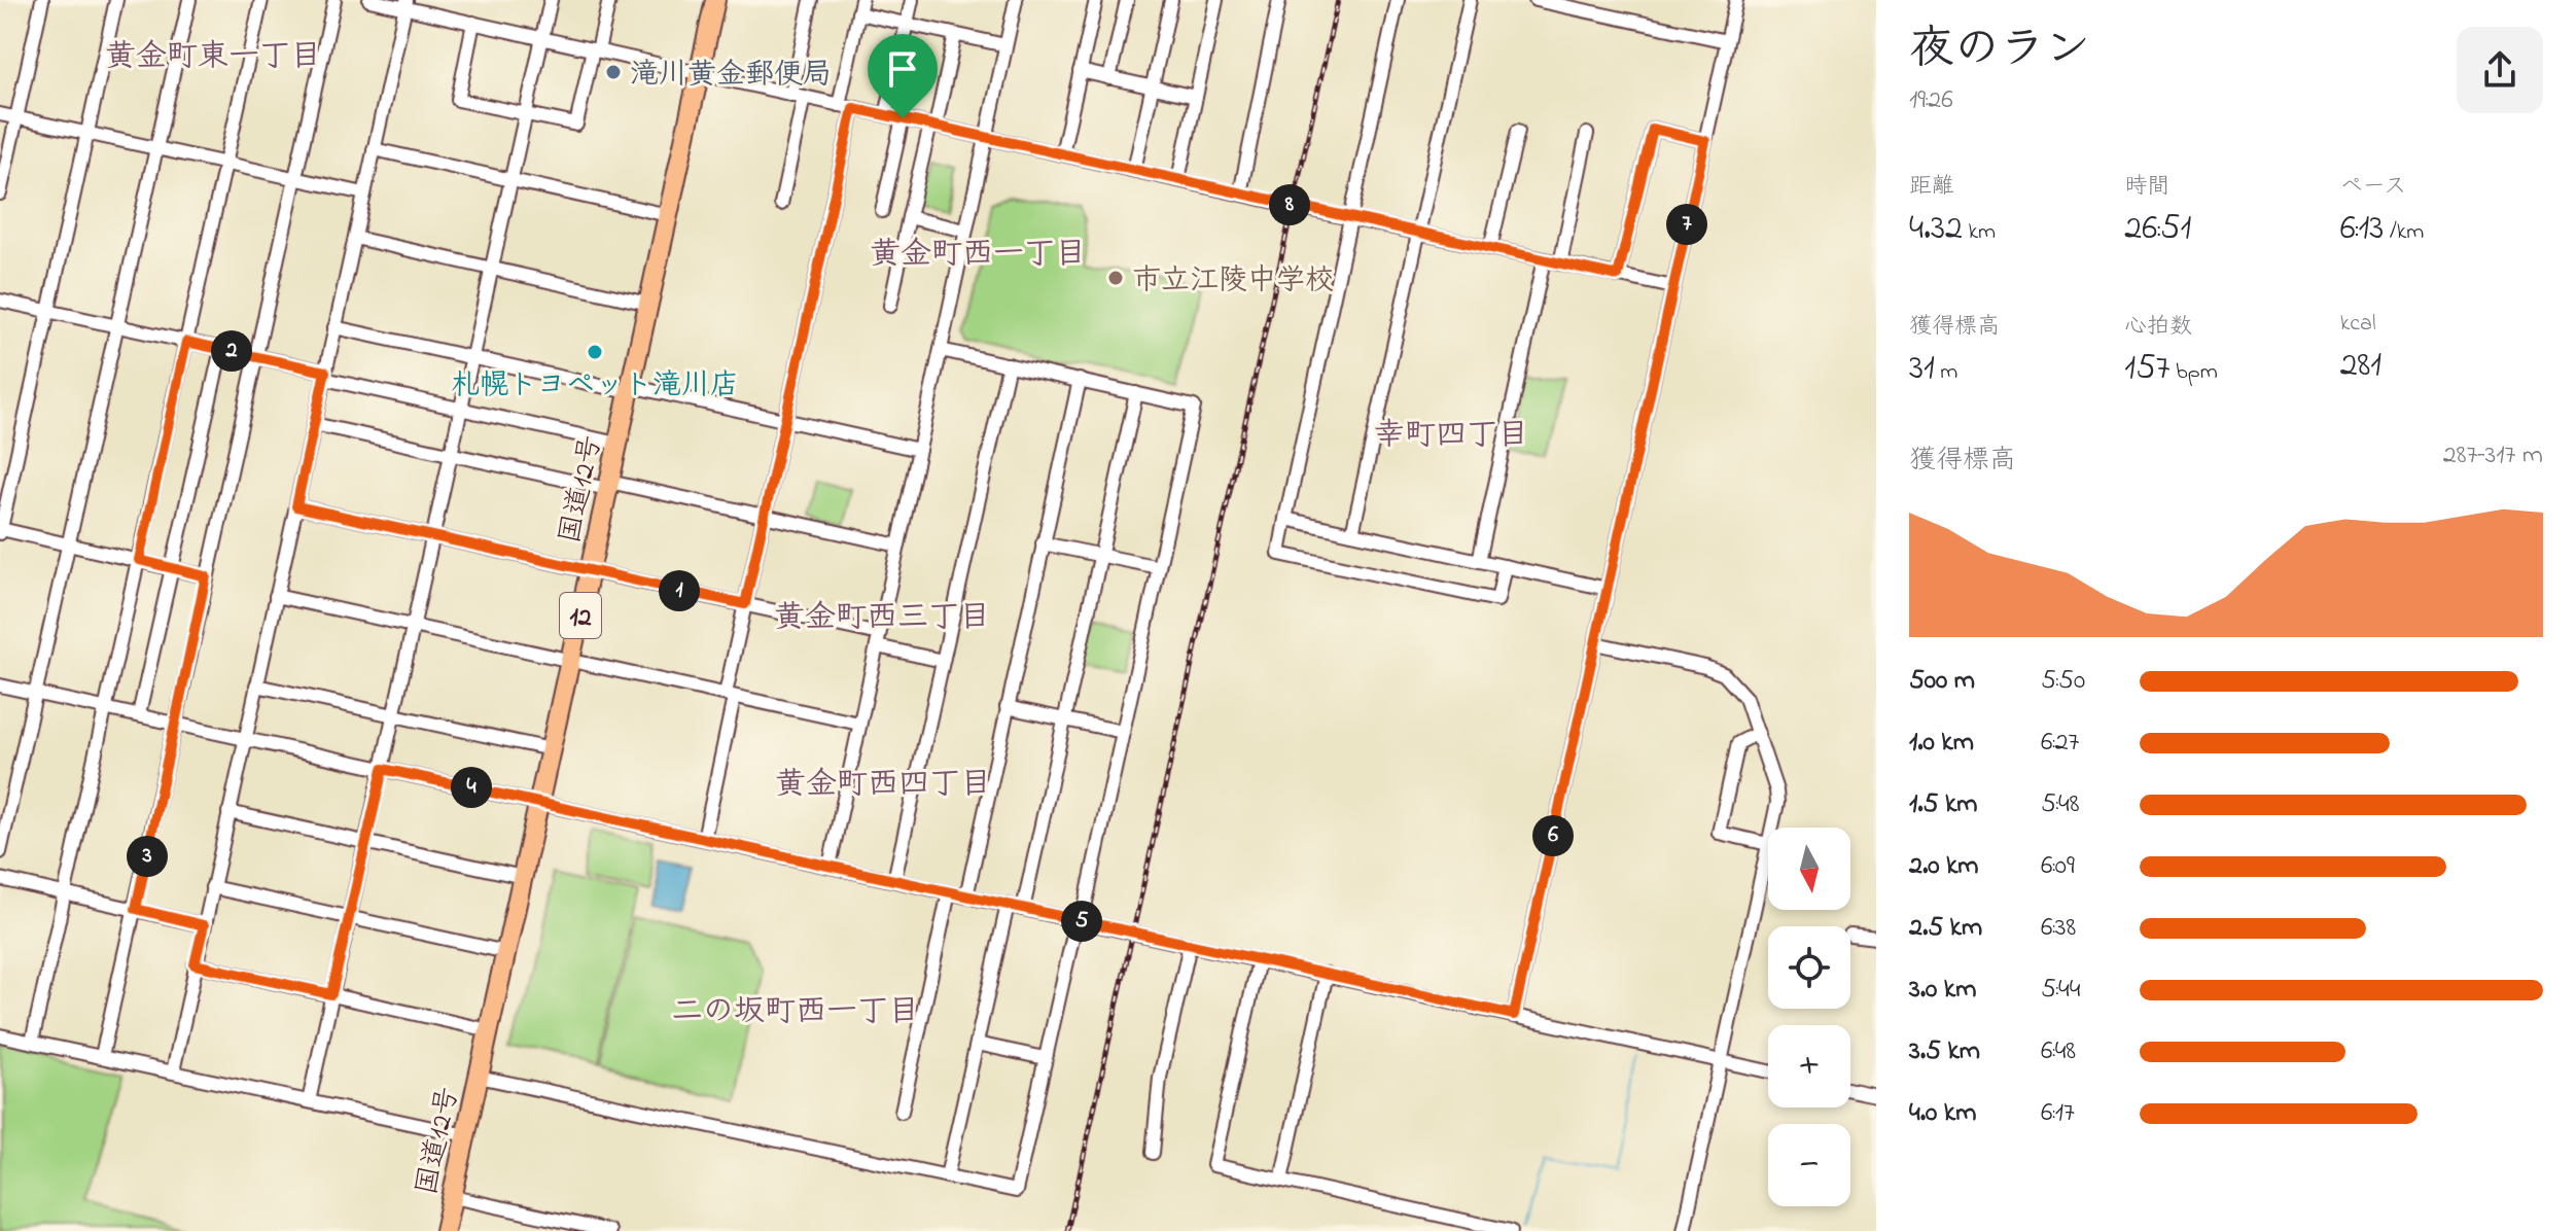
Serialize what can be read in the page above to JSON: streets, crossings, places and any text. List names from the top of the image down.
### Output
{
  "streets": {
    "highway": ["国道12号", "12"]
  },
  "districts": [
    "黄金町東一丁目",
    "黄金町西一丁目",
    "幸町四丁目",
    "黄金町西三丁目",
    "黄金町西四丁目",
    "二の坂町西一丁目"
  ],
  "places": ["滝川黄金郵便局", "市立江陵中学校", "札幌トヨペット滝川店"],
  "north": "bottom",
  "page": {
    "heading": ["夜のラン", "19:26"],
    "stats": [
      ["距離", "4.32 km"],
      ["時間", "26:51"],
      ["ペース", "6:13 /km"],
      ["獲得標高", "31 m"],
      ["心拍数", "157 bpm"],
      ["kcal", "281"]
    ],
    "pins": [
      "8",
      "7",
      "2",
      "1",
      "4",
      "6",
      "3",
      "5"
    ],
    "chart": ["獲得標高", "287–317 m"],
    "list": [
      {
        "name": "500 m",
        "note": "5:50"
      },
      {
        "name": "1.0 km",
        "note": "6:27"
      },
      {
        "name": "1.5 km",
        "note": "5:48"
      },
      {
        "name": "2.0 km",
        "note": "6:09"
      },
      {
        "name": "2.5 km",
        "note": "6:38"
      },
      {
        "name": "3.0 km",
        "note": "5:44"
      },
      {
        "name": "3.5 km",
        "note": "6:48"
      },
      {
        "name": "4.0 km",
        "note": "6:17"
      }
    ],
    "map_buttons": ["+", "−"]
  }
}
